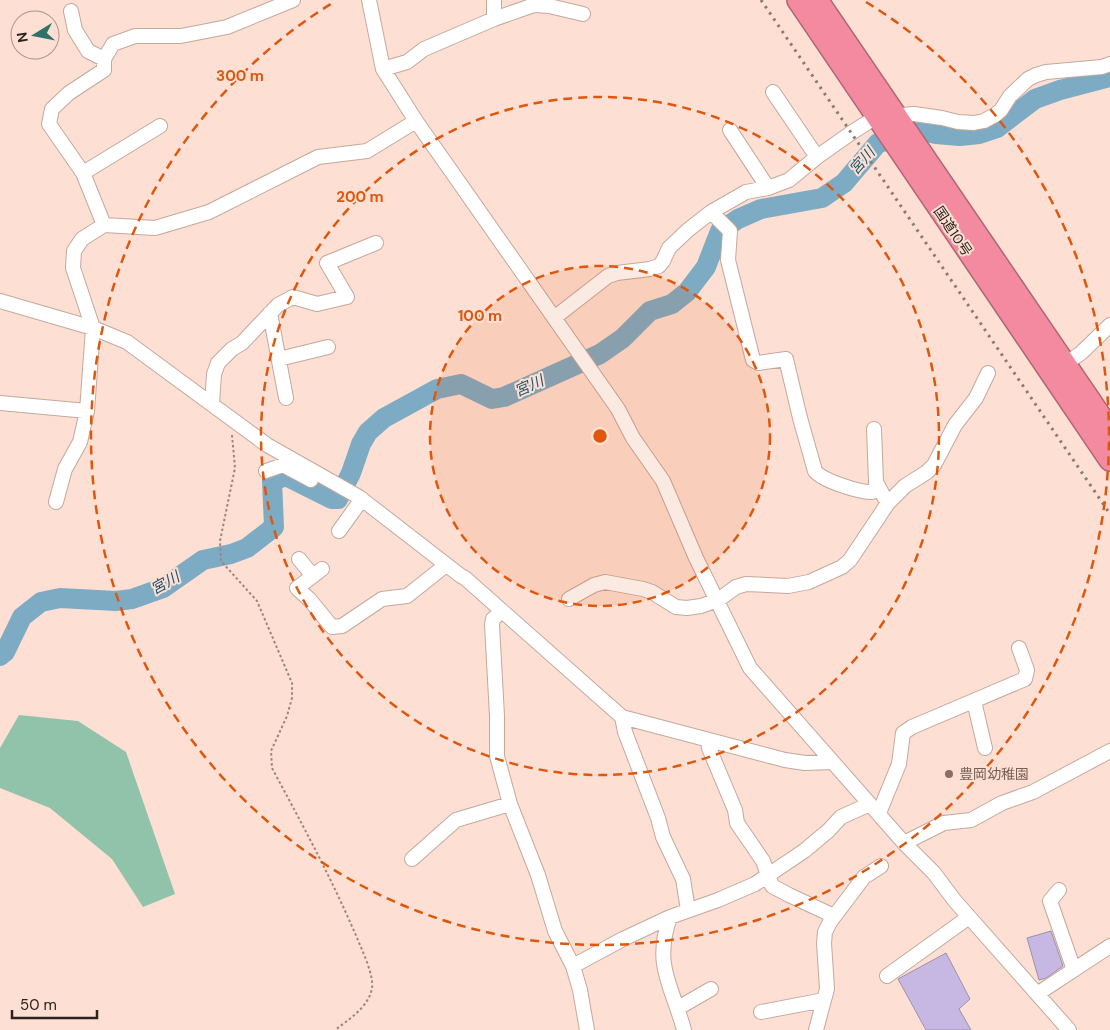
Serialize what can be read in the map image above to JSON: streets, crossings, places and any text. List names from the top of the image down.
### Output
{
  "streets": {
    "highway": ["国道10号"]
  },
  "water": ["宮川"],
  "places": ["豊岡幼稚園"],
  "scale_bar": "50 m",
  "north": "left",
  "rings": ["300 m", "200 m", "100 m"]
}
